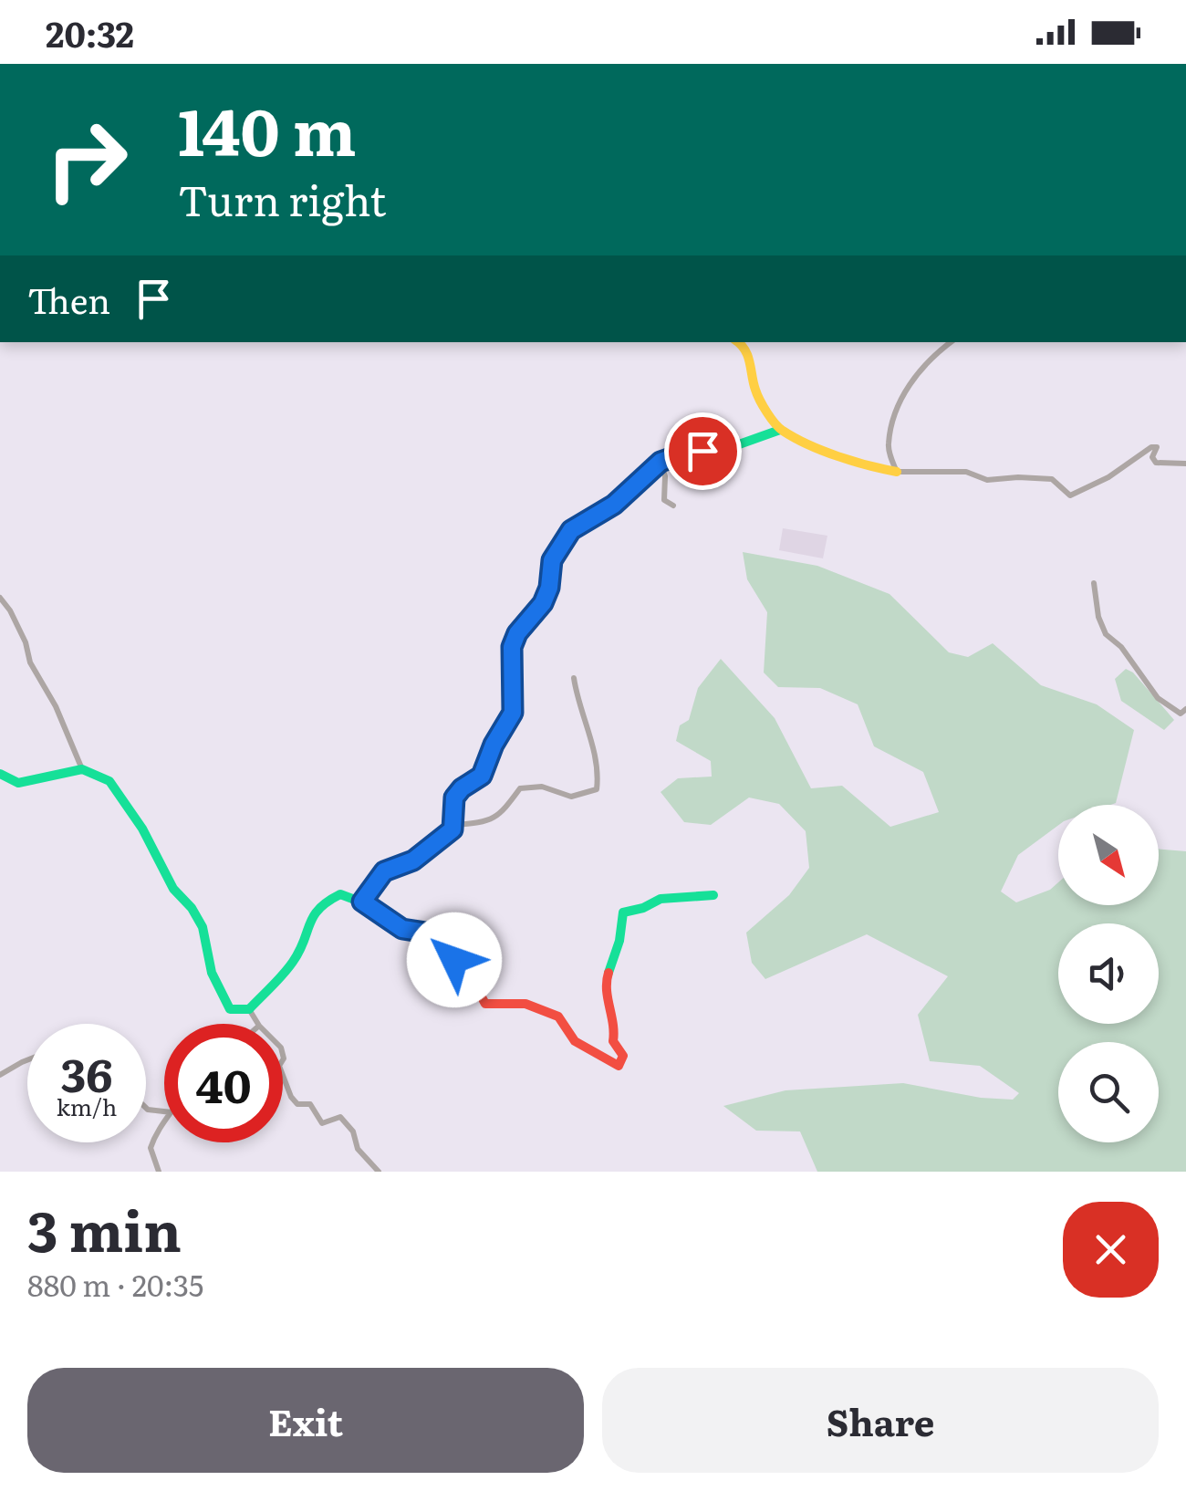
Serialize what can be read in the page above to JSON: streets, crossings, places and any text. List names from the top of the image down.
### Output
{
  "north": "bottom right",
  "page": {
    "status": "20:32",
    "turn": ["140 m", "Turn right"],
    "then": "Then",
    "speed": "36 km/h",
    "limit": "40",
    "heading": ["3 min", "880 m · 20:35"],
    "buttons": ["Exit", "Share"]
  }
}
